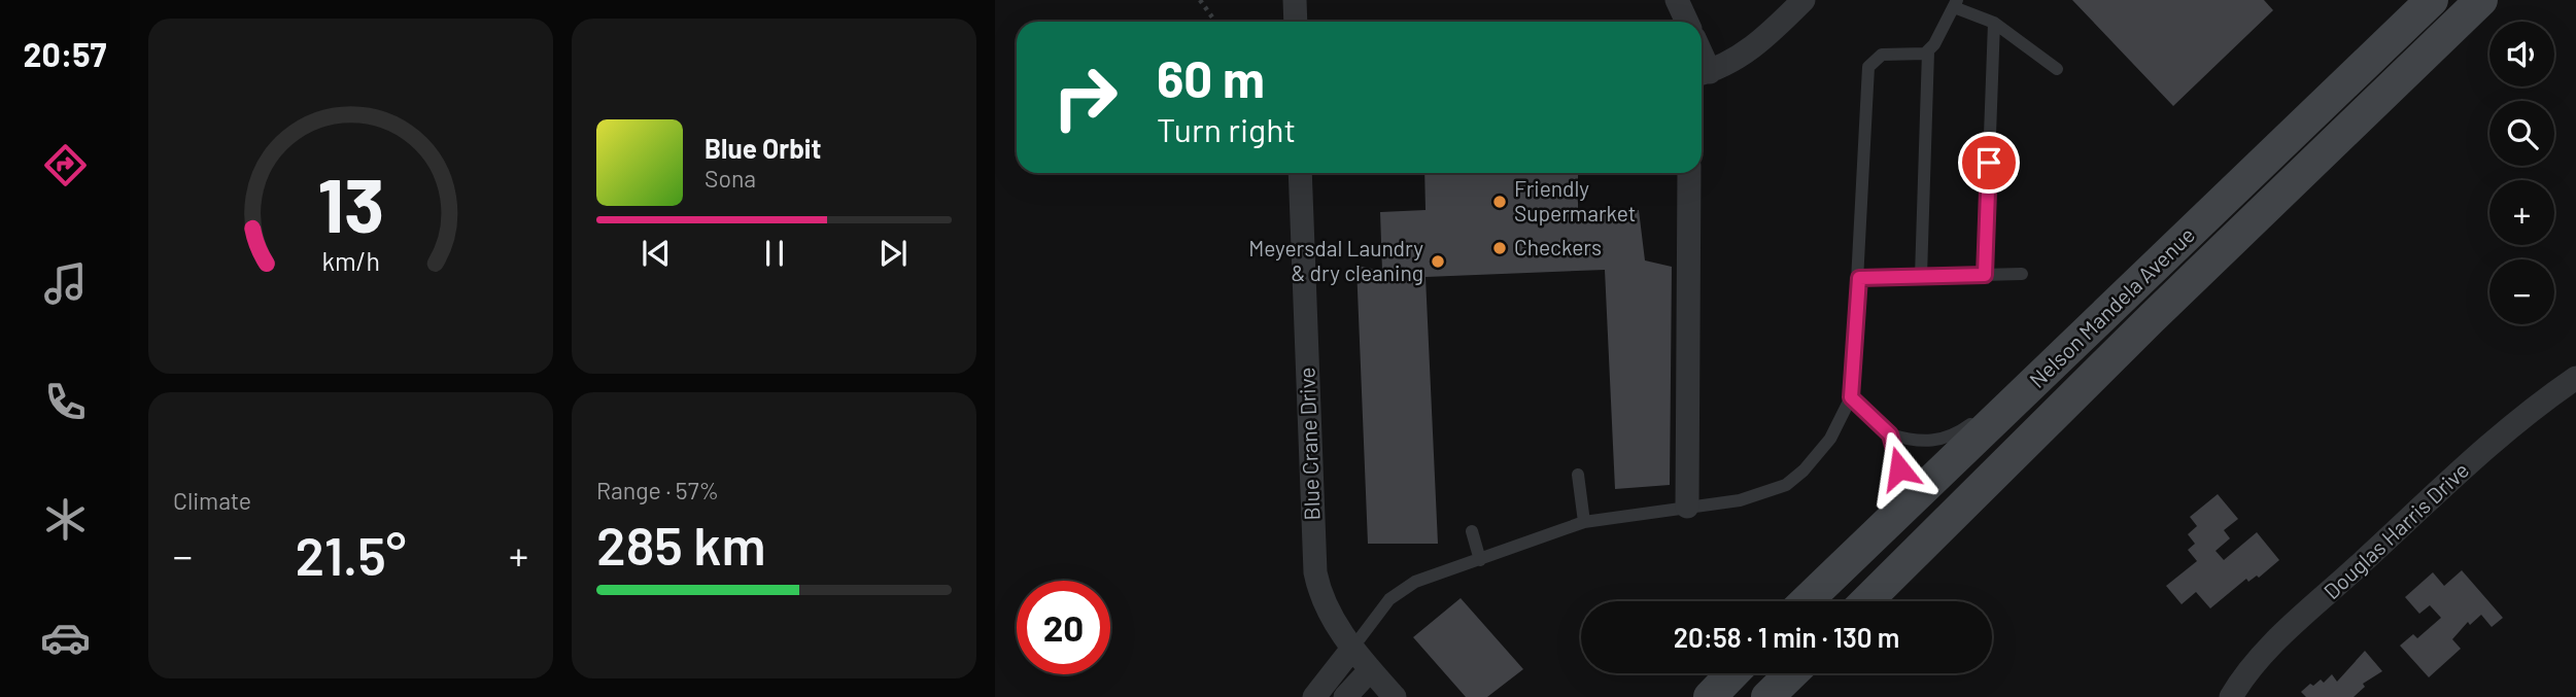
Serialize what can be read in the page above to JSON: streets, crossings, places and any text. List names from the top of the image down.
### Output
{
  "streets": {
    "street": ["Nelson Mandela Avenue", "Blue Crane Drive", "Douglas Harris Drive"]
  },
  "places": ["Friendly Supermarket", "Checkers", "Meyersdal Laundry & dry cleaning"],
  "page": {
    "tabs": "20:57",
    "map_buttons": ["+", "−"],
    "turn": ["60 m", "Turn right"],
    "song": ["Blue Orbit", "Sona"],
    "tile": [
      "Climate",
      ["Range · 57%", "285 km"]
    ],
    "heat": ["−", "21.5°", "+"],
    "limit": "20",
    "trip": "20:58 · 1 min · 130 m",
    "gauge": ["13", "km/h"]
  }
}
